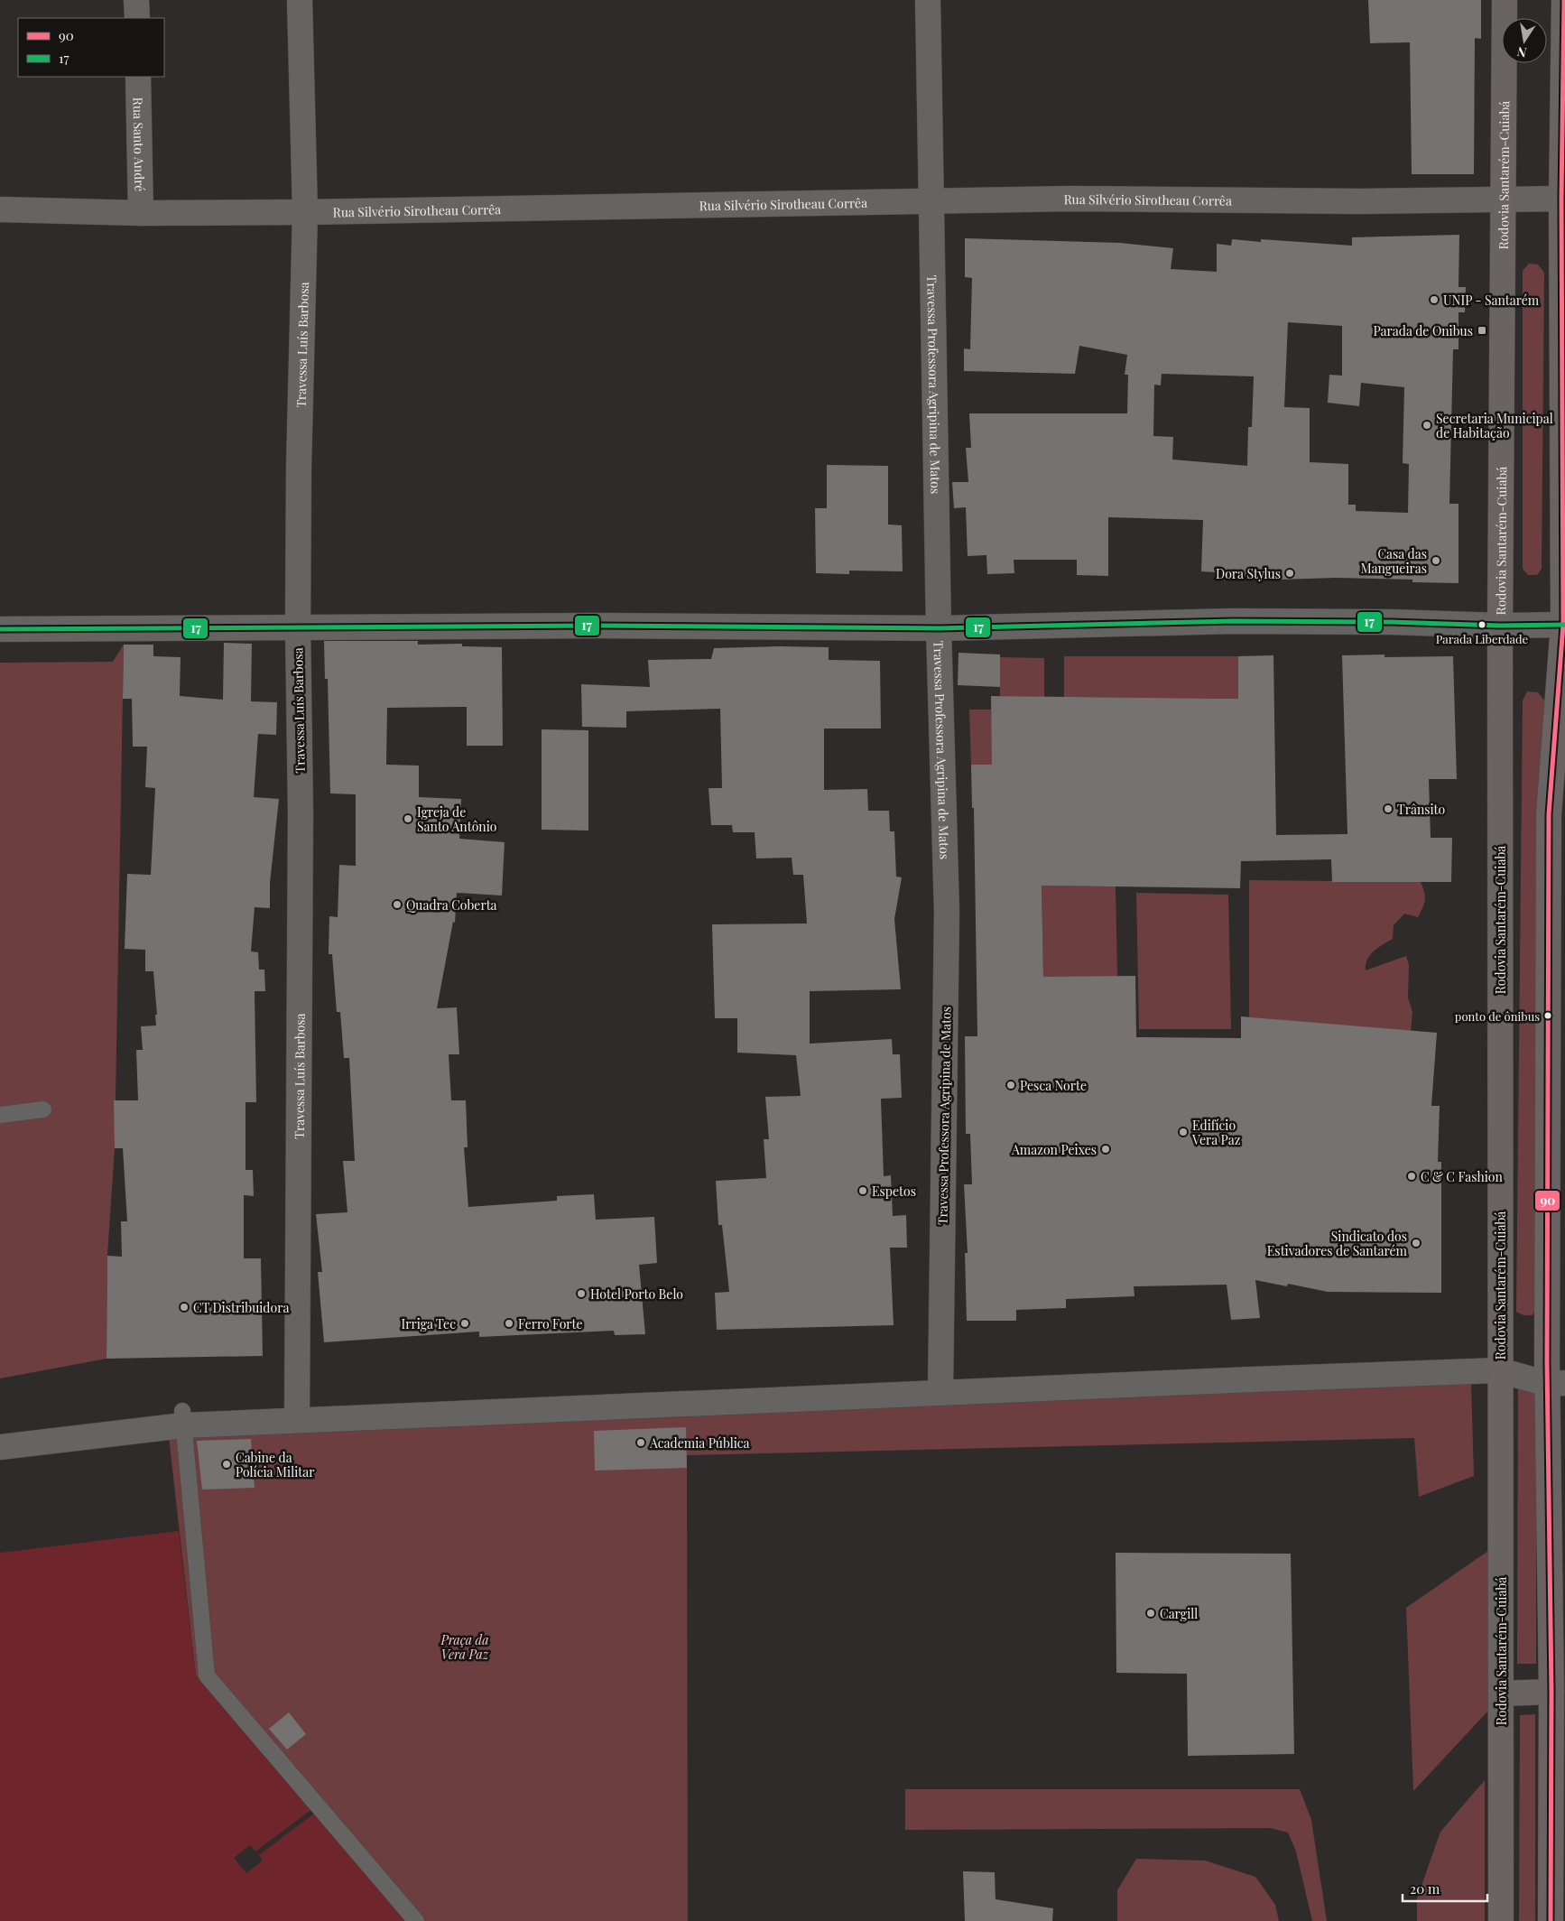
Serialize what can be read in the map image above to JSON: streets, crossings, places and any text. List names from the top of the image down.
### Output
{
  "streets": {
    "highway": ["Rodovia Santarém-Cuiabá"],
    "street": [
      "Rua Santo André",
      "Rua Silvério Sirotheau Corrêa",
      "Travessa Luís Barbosa",
      "Travessa Professora Agripina de Matos"
    ]
  },
  "crossings": [
    ["Rua Santo André", "Rua Silvério Sirotheau Corrêa"],
    ["Rodovia Santarém-Cuiabá", "Rua Silvério Sirotheau Corrêa"],
    ["Rua Silvério Sirotheau Corrêa", "Travessa Luís Barbosa"],
    ["Rua Silvério Sirotheau Corrêa", "Travessa Professora Agripina de Matos"]
  ],
  "parks": ["Praça da Vera Paz"],
  "places": {
    "other": [
      "UNIP - Santarém",
      "Secretaria Municipal de Habitação",
      "Casa das Mangueiras",
      "Dora Stylus",
      "Parada Liberdade",
      "Trânsito",
      "Igreja de Santo Antônio",
      "Quadra Coberta",
      "ponto de ônibus",
      "Pesca Norte",
      "Edifício Vera Paz",
      "Amazon Peixes",
      "C & C Fashion",
      "Espetos",
      "Sindicato dos Estivadores de Santarém",
      "Hotel Porto Belo",
      "CT Distribuidora",
      "Irriga Tec",
      "Ferro Forte",
      "Academia Pública",
      "Cabine da Polícia Militar",
      "Cargill"
    ],
    "transit": ["Parada de Onibus"]
  },
  "lines": ["transit line 90", "transit line 17"],
  "legend": ["90", "17"],
  "scale_bar": "20 m",
  "north": "bottom"
}
